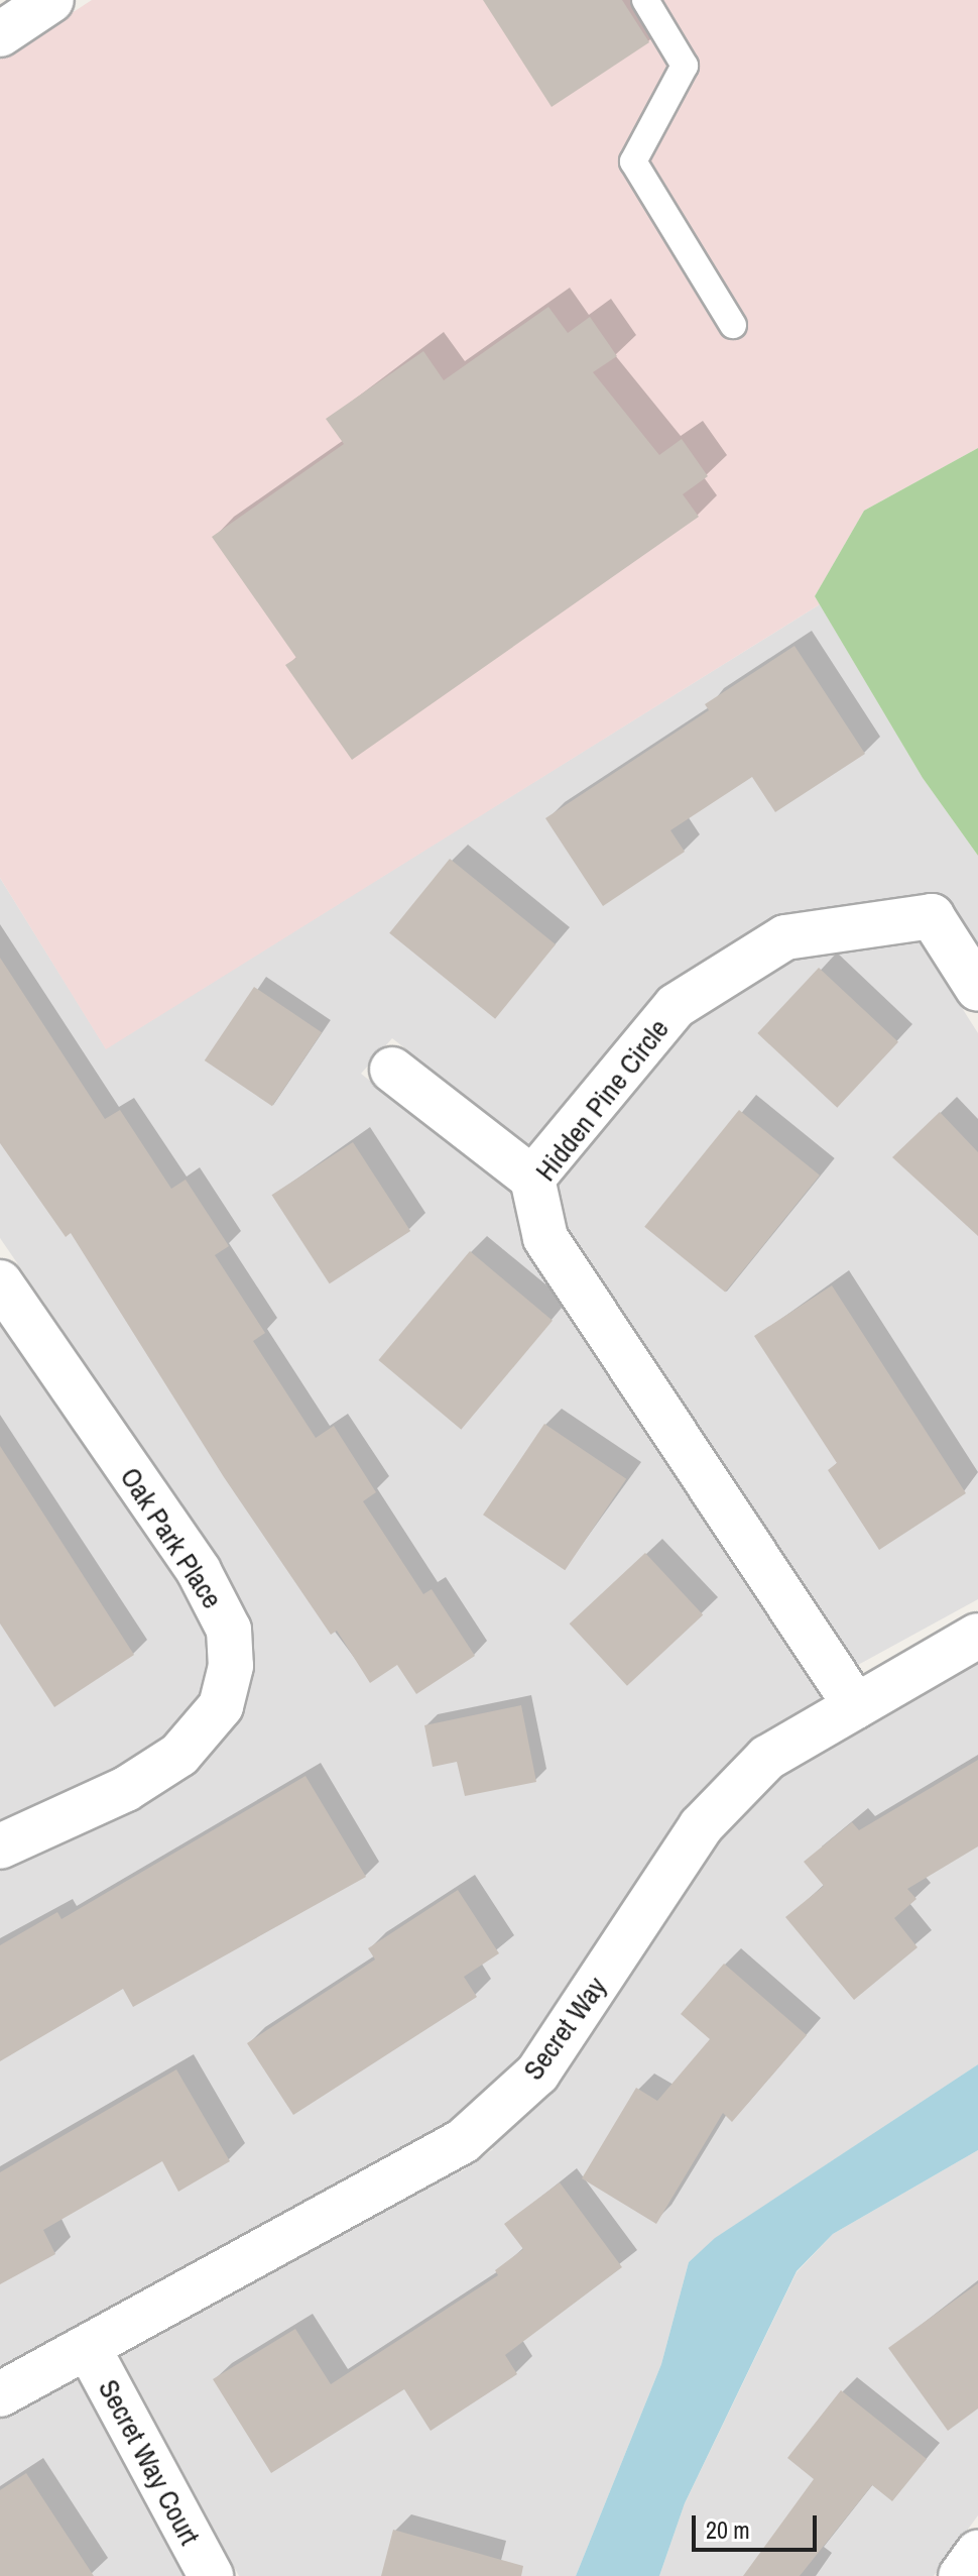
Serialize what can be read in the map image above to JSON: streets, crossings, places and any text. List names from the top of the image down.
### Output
{
  "streets": {
    "street": [
      "Hidden Pine Circle",
      "Oak Park Place",
      "Secret Way",
      "Secret Way Court"
    ]
  },
  "crossings": [
    ["Hidden Pine Circle", "Secret Way"],
    ["Secret Way", "Secret Way Court"]
  ],
  "scale_bar": "20 m"
}
